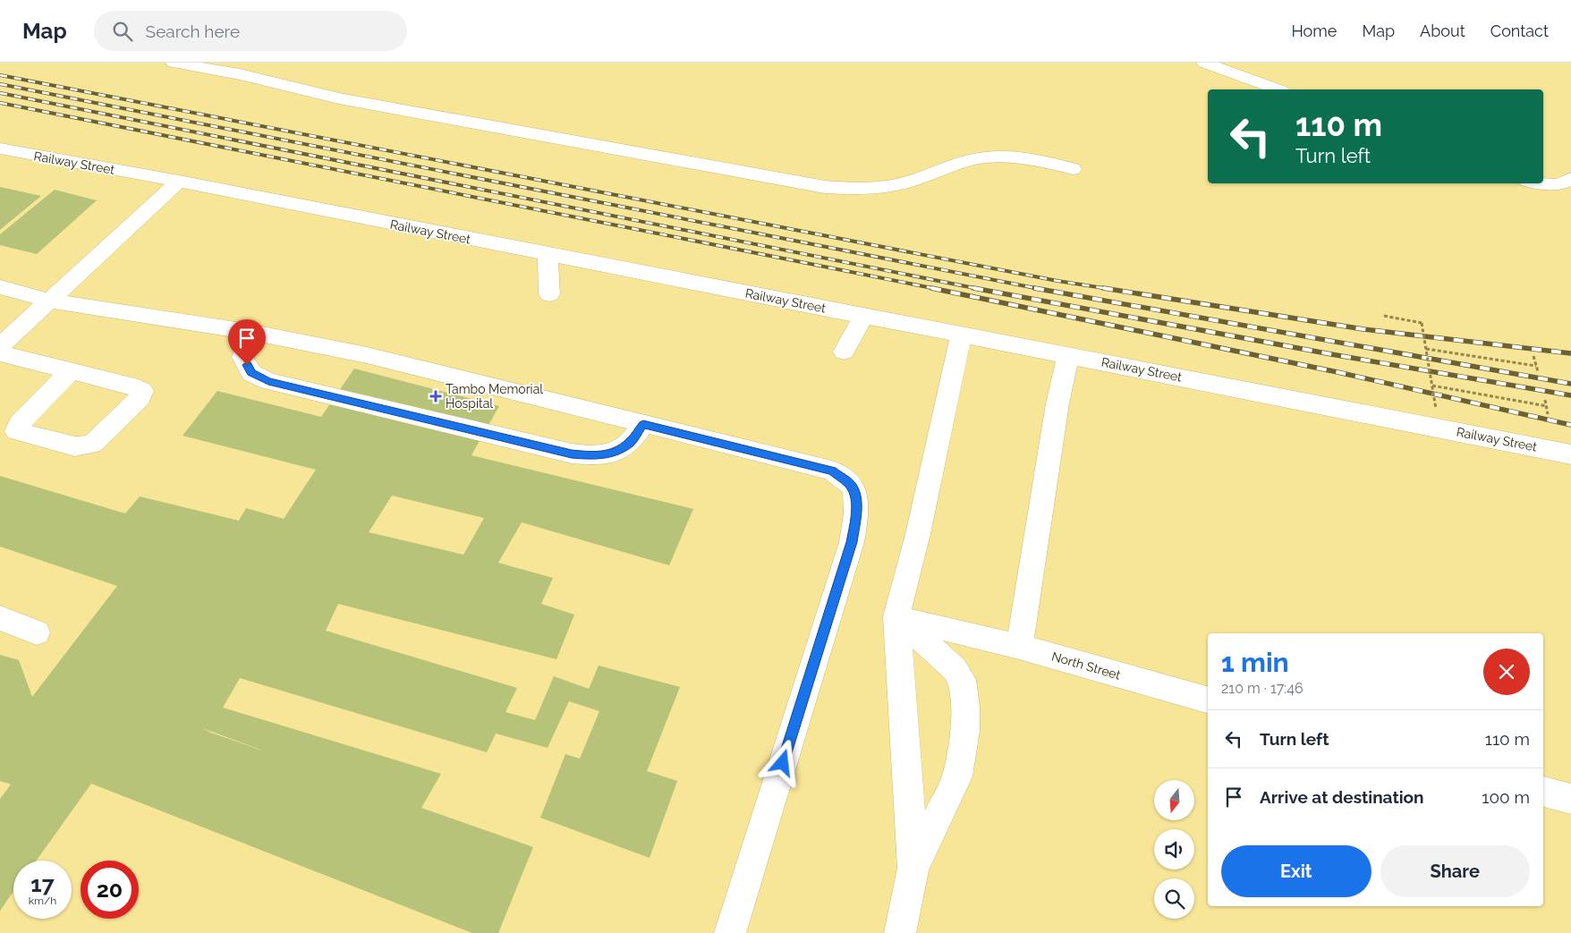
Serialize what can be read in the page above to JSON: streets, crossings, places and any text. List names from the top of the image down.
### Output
{
  "streets": {
    "street": ["Railway Street", "North Street"]
  },
  "places": {
    "health": ["Tambo Memorial Hospital"]
  },
  "north": "bottom",
  "page": {
    "header": "Map",
    "search": "Search here",
    "nav": [
      "Home",
      "Map",
      "About",
      "Contact"
    ],
    "turn": ["110 m", "Turn left"],
    "heading": ["1 min", "210 m · 17:46"],
    "list": [
      {
        "name": "Turn left",
        "value": "110 m"
      },
      {
        "name": "Arrive at destination",
        "value": "100 m"
      }
    ],
    "buttons": ["Exit", "Share"],
    "speed": "17 km/h",
    "limit": "20"
  }
}
